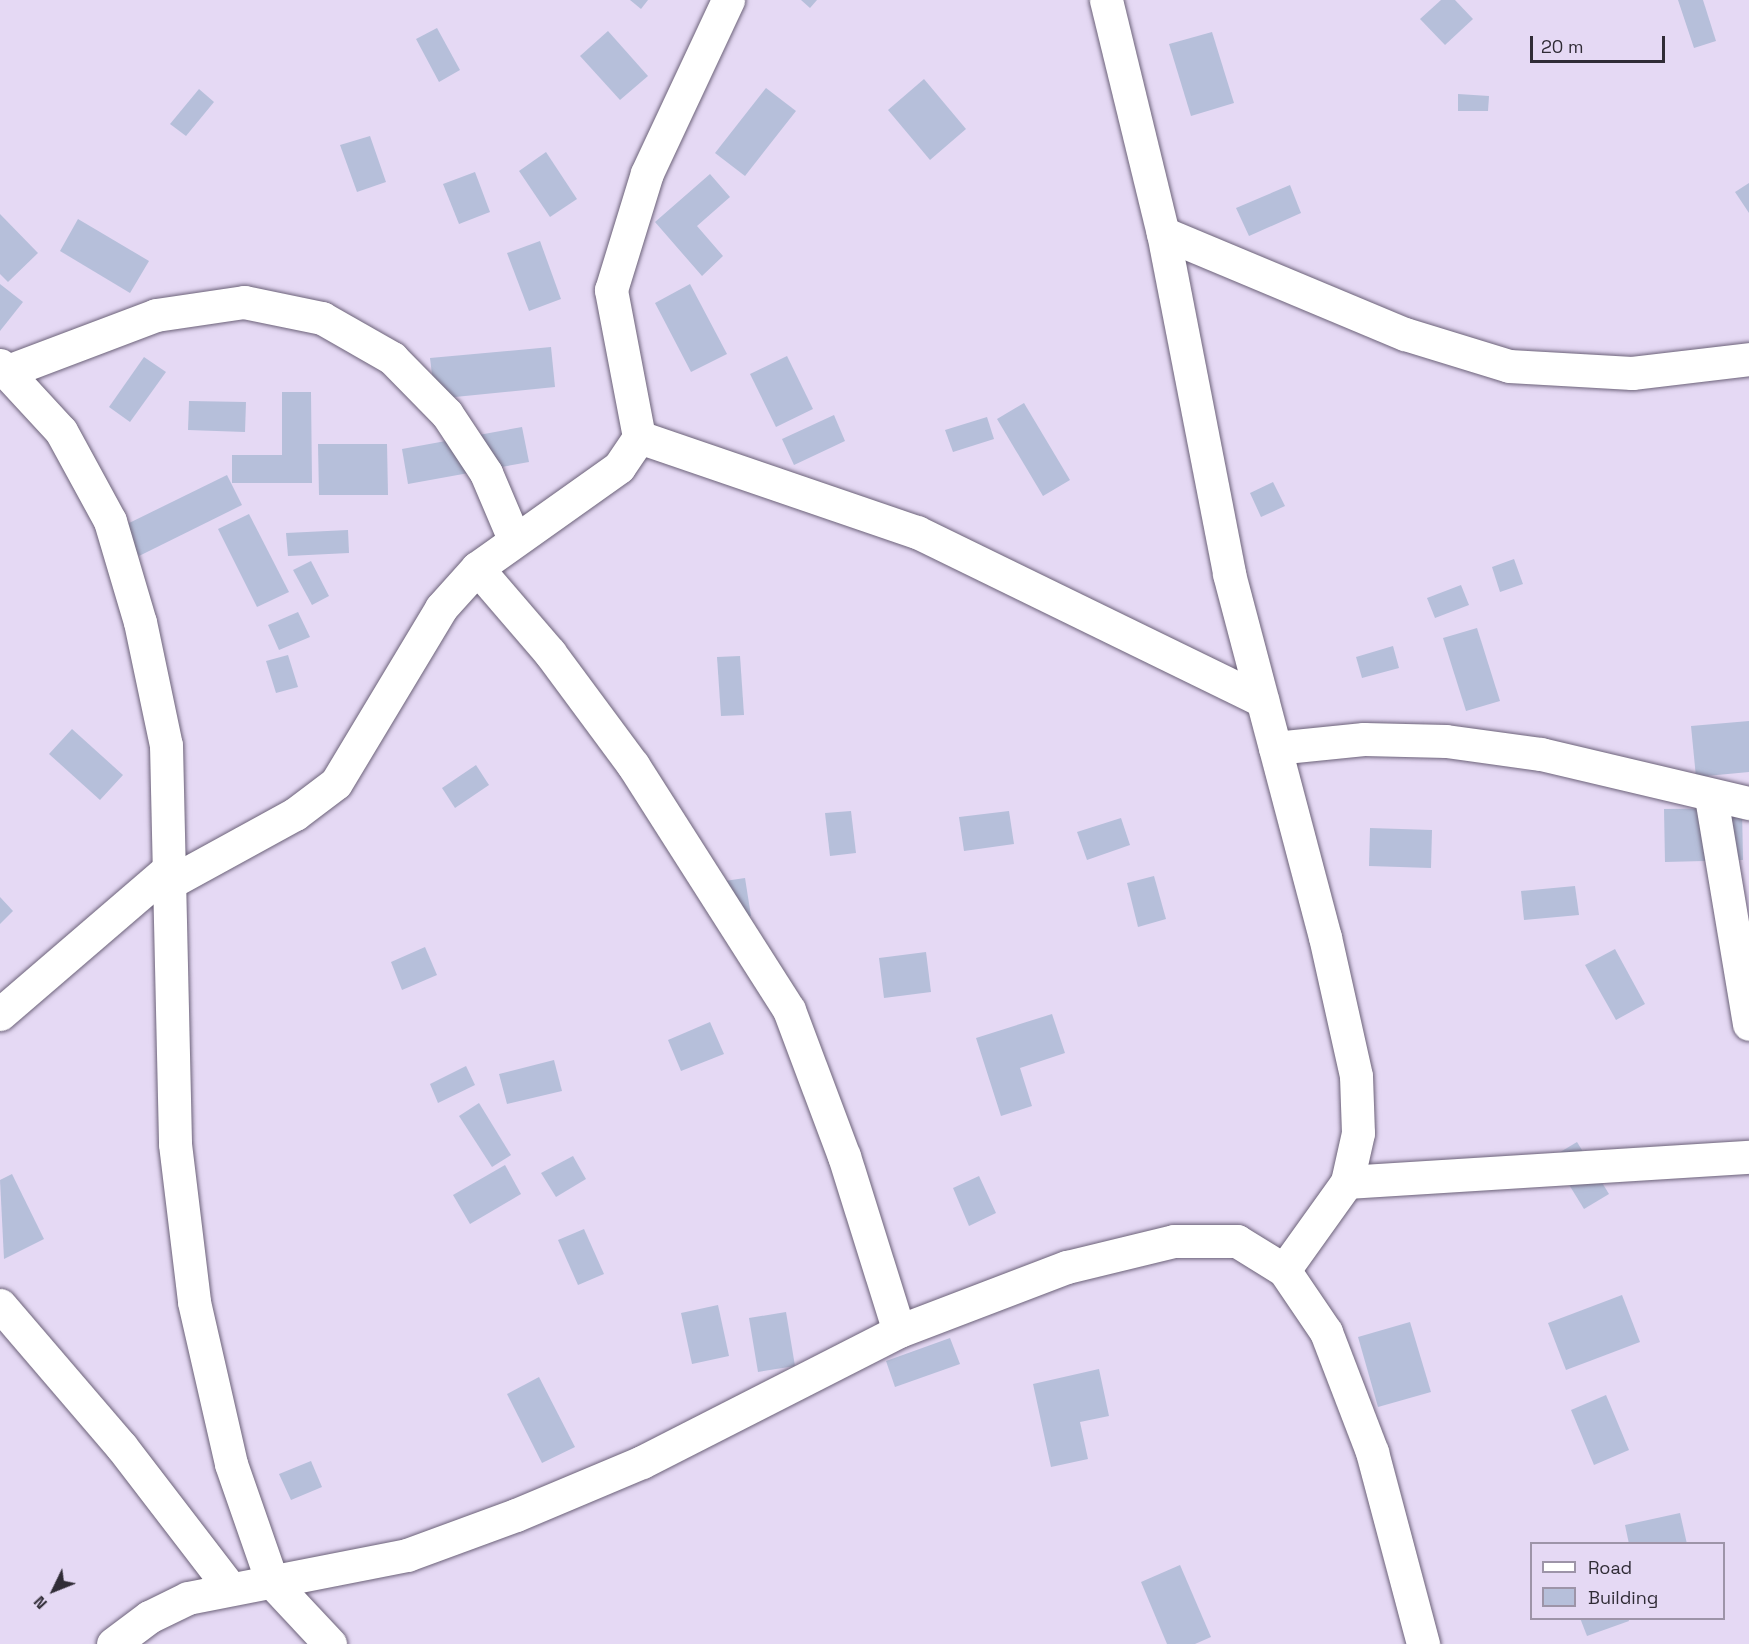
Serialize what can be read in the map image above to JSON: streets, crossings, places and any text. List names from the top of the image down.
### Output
{
  "legend": ["Road", "Building"],
  "scale_bar": "20 m",
  "north": "bottom left"
}
